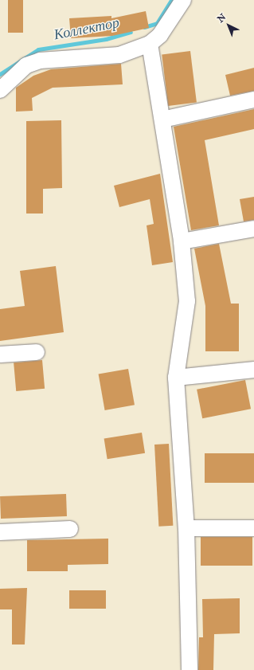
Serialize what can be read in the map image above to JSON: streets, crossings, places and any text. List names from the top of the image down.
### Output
{
  "water": ["Коллектор"],
  "north": "top left"
}
